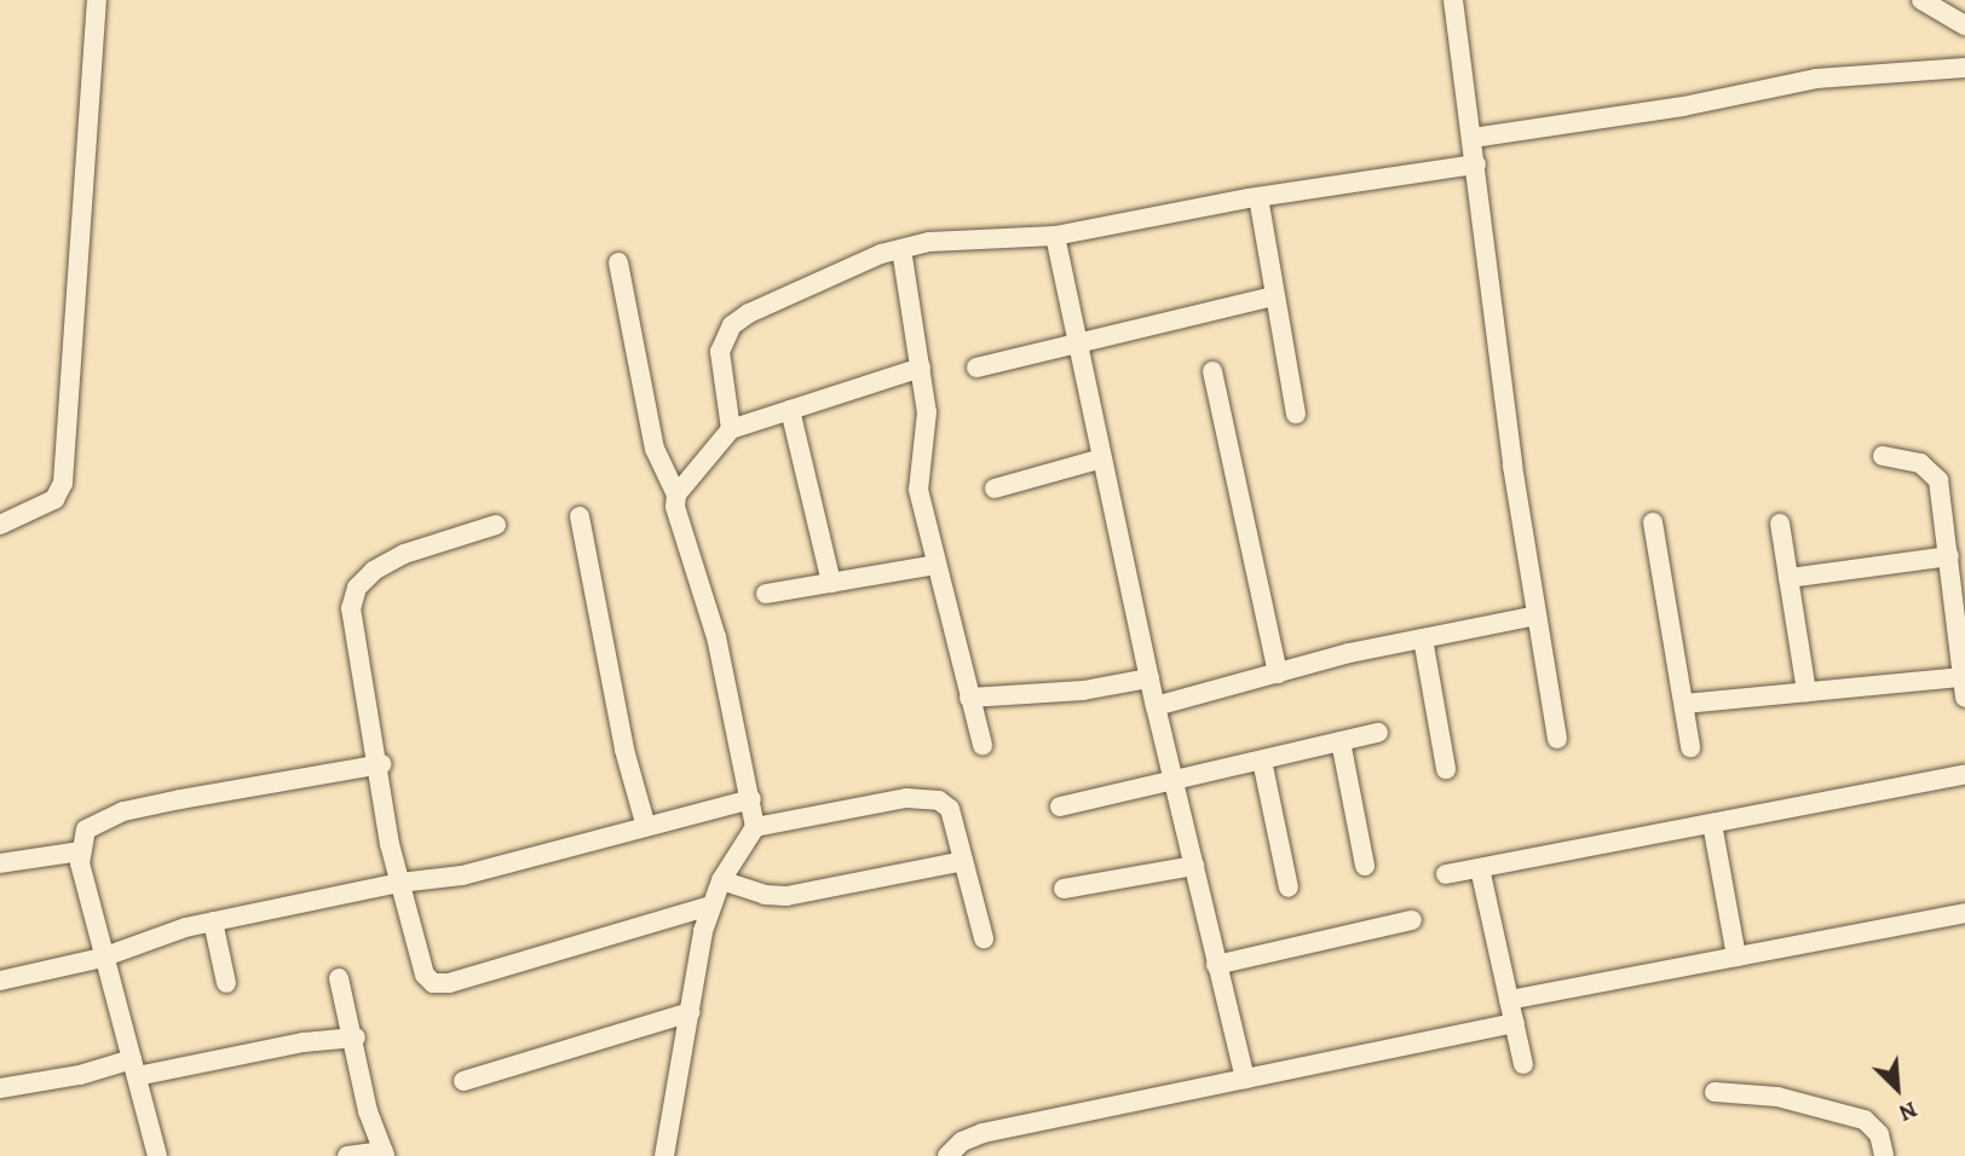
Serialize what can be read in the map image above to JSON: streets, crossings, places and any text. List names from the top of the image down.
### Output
{
  "north": "bottom right"
}
